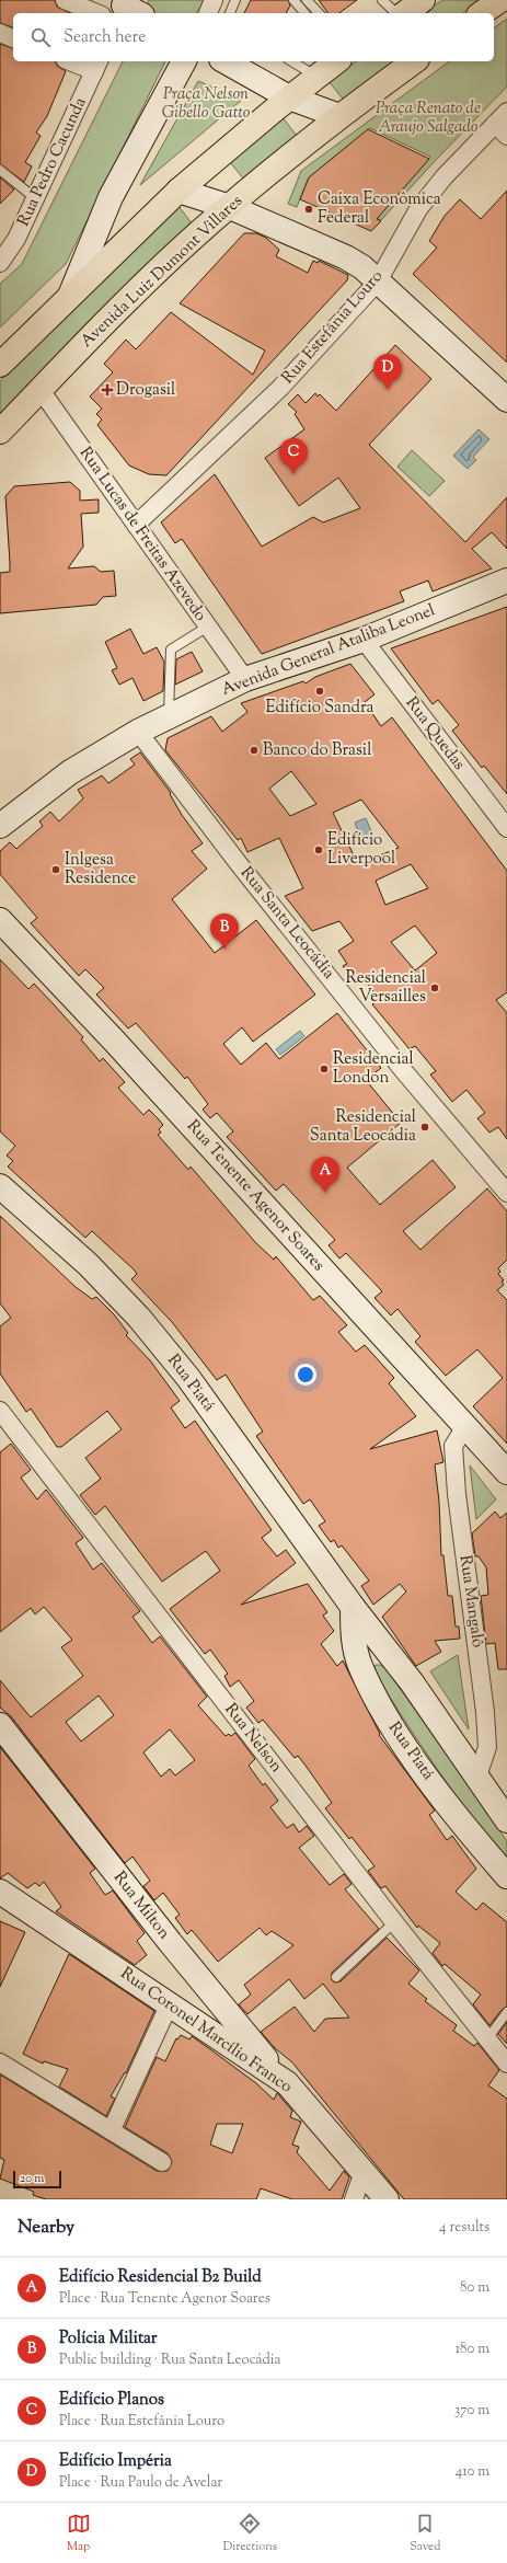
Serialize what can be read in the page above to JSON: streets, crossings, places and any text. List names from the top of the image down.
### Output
{
  "streets": {
    "main road": ["Avenida Luiz Dumont Villares"],
    "street": [
      "Rua Pedro Cacunda",
      "Rua Estefânia Louro",
      "Rua Lucas de Freitas Azevedo",
      "Avenida General Ataliba Leonel",
      "Rua Quedas",
      "Rua Santa Leocádia",
      "Rua Tenente Agenor Soares",
      "Rua Piatá",
      "Rua Mangalô",
      "Rua Nelson",
      "Rua Milton",
      "Rua Coronel Marcílio Franco"
    ]
  },
  "crossings": [
    ["Avenida Luiz Dumont Villares", "Rua Lucas de Freitas Azevedo"],
    ["Rua Estefânia Louro", "Rua Lucas de Freitas Azevedo"],
    ["Rua Lucas de Freitas Azevedo", "Avenida General Ataliba Leonel"],
    ["Avenida General Ataliba Leonel", "Rua Quedas"],
    ["Avenida General Ataliba Leonel", "Rua Santa Leocádia"],
    ["Rua Tenente Agenor Soares", "Rua Mangalô"],
    ["Rua Piatá", "Rua Mangalô"],
    ["Rua Milton", "Rua Coronel Marcílio Franco"]
  ],
  "parks": ["Praça Nelson Gibello Gatto", "Praça Renato de Araujo Salgado"],
  "places": {
    "other": [
      "Caixa Econômica Federal",
      "Edifício Sandra",
      "Banco do Brasil",
      "Edifício Liverpool",
      "Inlgesa Residence",
      "Residencial Versailles",
      "Residencial London",
      "Residencial Santa Leocádia"
    ],
    "health": ["Drogasil"]
  },
  "scale_bar": "20 m",
  "page": {
    "search": "Search here",
    "pins": [
      "D",
      "C",
      "B",
      "A"
    ],
    "scale": "20 m",
    "heading": ["Nearby", "4 results"],
    "list": [
      {
        "mark": "A",
        "name": "Edifício Residencial B2 Build",
        "note": "Place · Rua Tenente Agenor Soares",
        "value": "80 m"
      },
      {
        "mark": "B",
        "name": "Polícia Militar",
        "note": "Public building · Rua Santa Leocádia",
        "value": "180 m"
      },
      {
        "mark": "C",
        "name": "Edifício Planos",
        "note": "Place · Rua Estefânia Louro",
        "value": "370 m"
      },
      {
        "mark": "D",
        "name": "Edifício Impéria",
        "note": "Place · Rua Paulo de Avelar",
        "value": "410 m"
      }
    ],
    "nav": ["Map", "Directions", "Saved"]
  }
}
